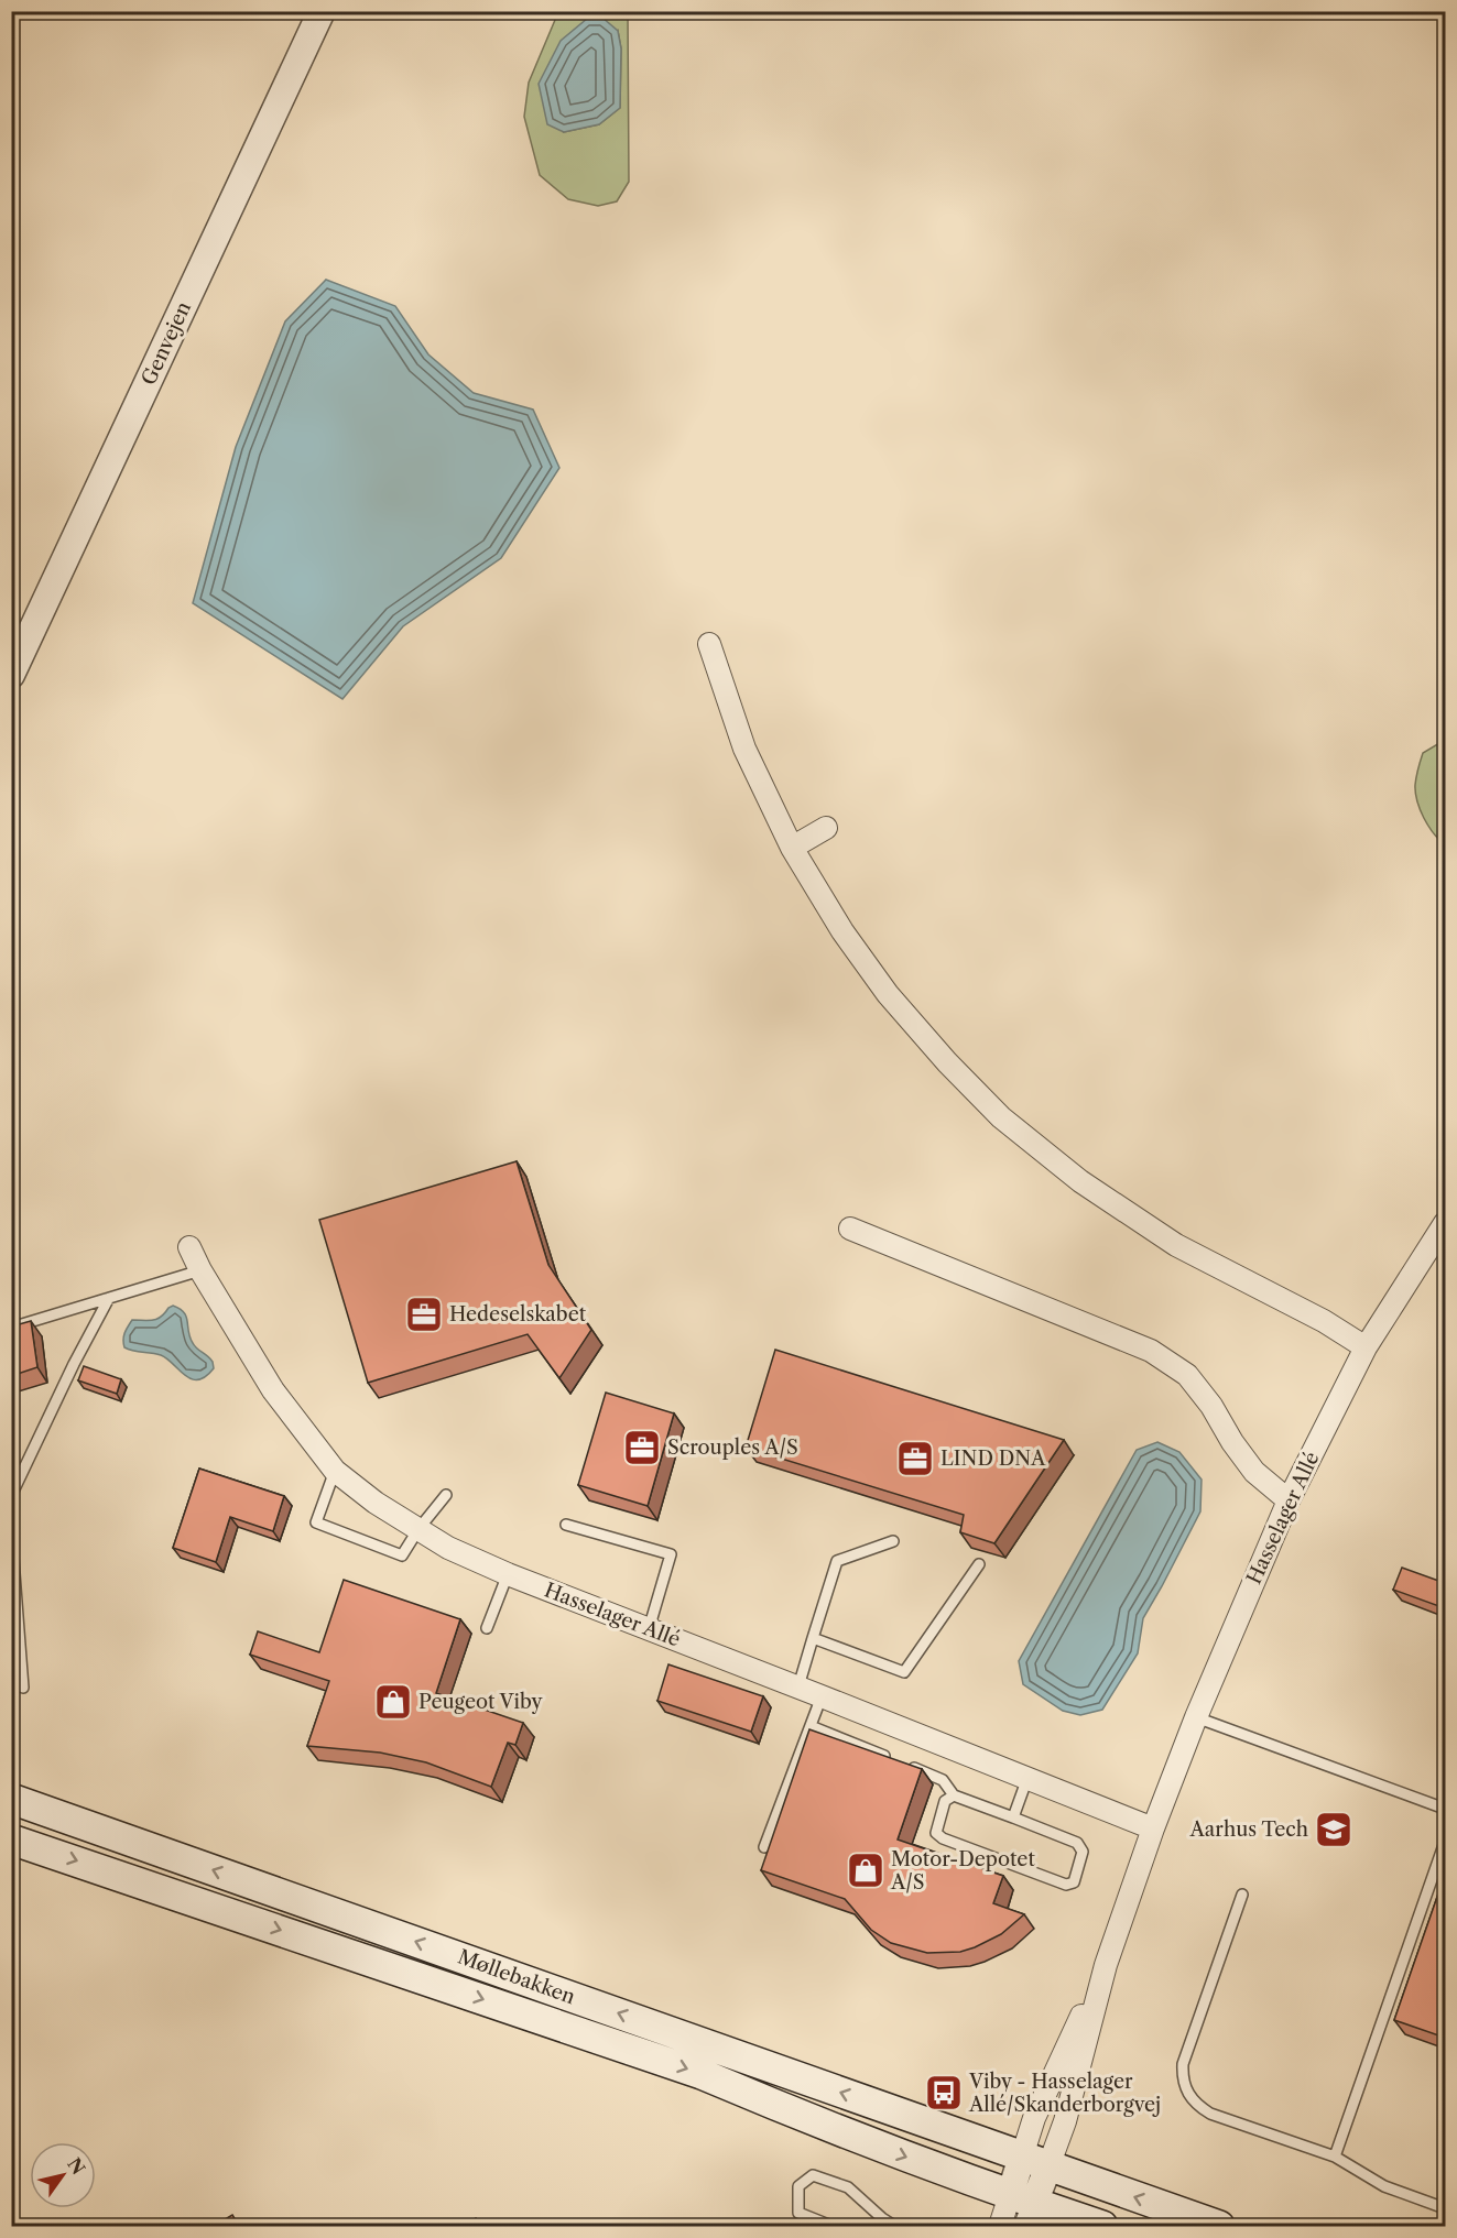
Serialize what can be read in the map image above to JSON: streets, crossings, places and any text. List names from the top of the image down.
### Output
{
  "streets": {
    "main road": ["Møllebakken"],
    "street": ["Genvejen", "Hasselager Allé"]
  },
  "crossings": [
    ["Hasselager Allé", "Møllebakken"]
  ],
  "places": {
    "office": ["Hedeselskabet", "Scrouples A/S", "LIND DNA"],
    "shop": ["Peugeot Viby", "Motor-Depotet A/S"],
    "school or university": ["Aarhus Tech"],
    "bus stop": ["Viby - Hasselager Allé/Skanderborgvej"]
  },
  "north": "top right"
}
